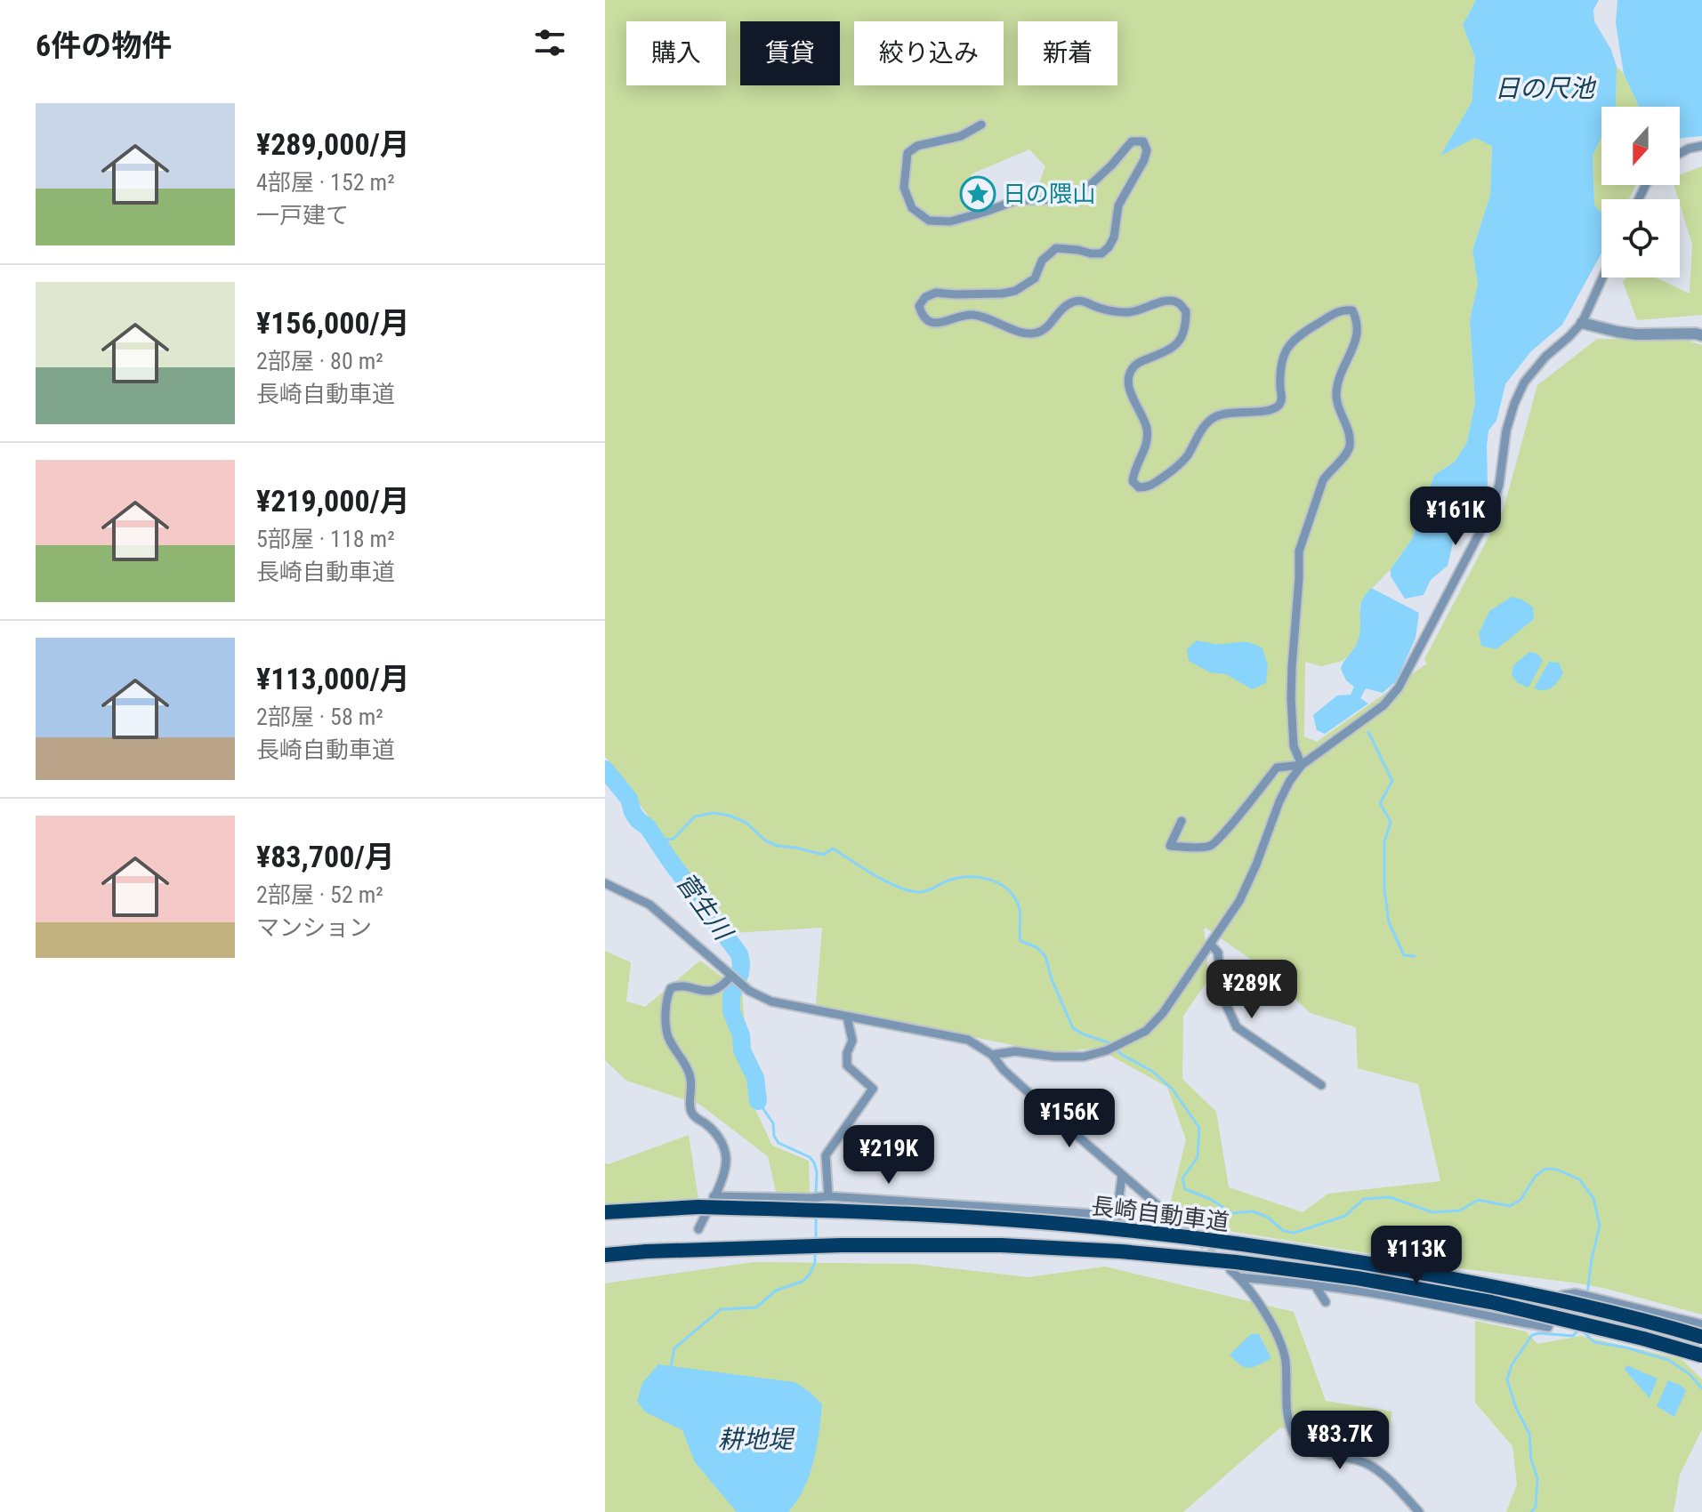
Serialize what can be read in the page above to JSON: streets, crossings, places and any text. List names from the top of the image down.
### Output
{
  "streets": {
    "highway": ["長崎自動車道"]
  },
  "water": ["日の尺池", "菅生川", "耕地堤"],
  "places": {
    "place": ["日の隈山"]
  },
  "north": "bottom",
  "page": {
    "heading": "6件の物件",
    "chip": [
      "購入",
      "賃貸",
      "絞り込み",
      "新着"
    ],
    "list": [
      {
        "name": "¥289,000/月",
        "note": "4部屋 · 152 m² · 一戸建て"
      },
      {
        "name": "¥156,000/月",
        "note": "2部屋 · 80 m² · 長崎自動車道"
      },
      {
        "name": "¥219,000/月",
        "note": "5部屋 · 118 m² · 長崎自動車道"
      },
      {
        "name": "¥113,000/月",
        "note": "2部屋 · 58 m² · 長崎自動車道"
      },
      {
        "name": "¥83,700/月",
        "note": "2部屋 · 52 m² · マンション"
      }
    ],
    "price": [
      "¥161K",
      "¥289K",
      "¥156K",
      "¥219K",
      "¥113K",
      "¥83.7K"
    ]
  }
}
